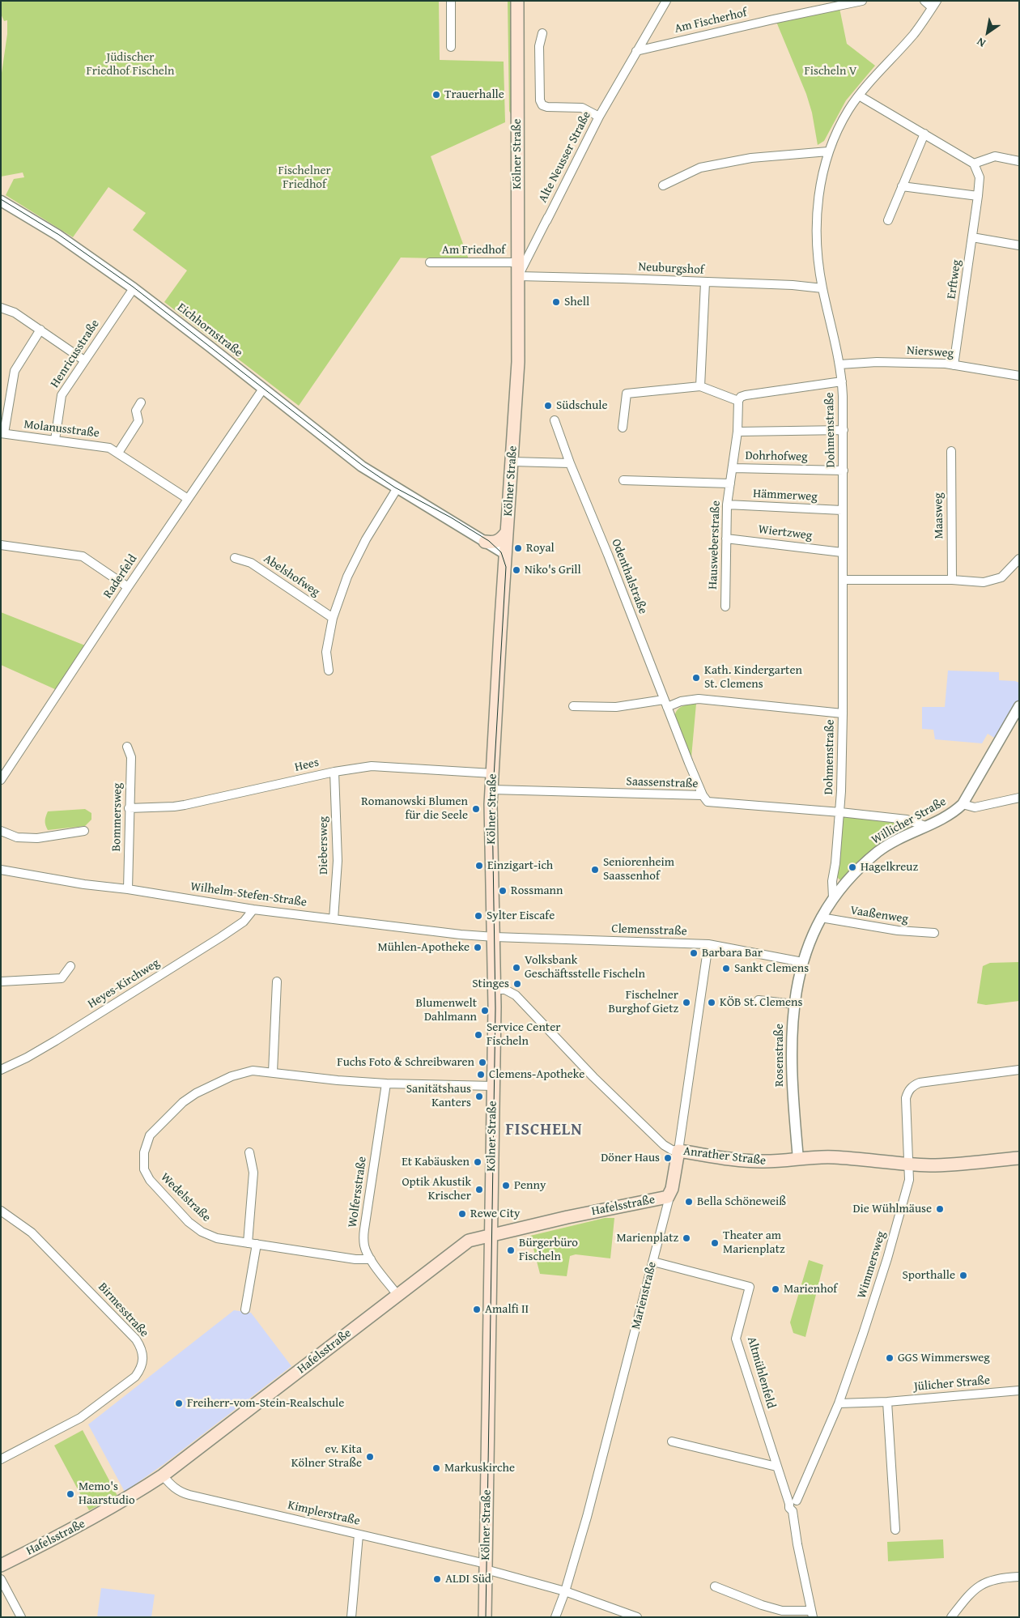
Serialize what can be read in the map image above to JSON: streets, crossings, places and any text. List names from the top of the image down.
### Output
{
  "streets": {
    "main road": [
      "Kölner Straße",
      "Anrather Straße",
      "Hafelsstraße",
      "Marienstraße"
    ],
    "street": [
      "Am Fischerhof",
      "Alte Neusser Straße",
      "Am Friedhof",
      "Neuburgshof",
      "Erftweg",
      "Eichhornstraße",
      "Niersweg",
      "Henricusstraße",
      "Molanusstraße",
      "Dohmenstraße",
      "Dohrhofweg",
      "Hämmerweg",
      "Maasweg",
      "Wiertzweg",
      "Hausweberstraße",
      "Abelshofweg",
      "Raderfeld",
      "Odenthalstraße",
      "Hees",
      "Saassenstraße",
      "Bommersweg",
      "Willicher Straße",
      "Diebersweg",
      "Wilhelm-Stefen-Straße",
      "Vaaßenweg",
      "Clemensstraße",
      "Heyes-Kirchweg",
      "Rosenstraße",
      "Wolfersstraße",
      "Wedelstraße",
      "Wimmersweg",
      "Birmesstraße",
      "Altmühlenfeld",
      "Jülicher Straße",
      "Kimplerstraße"
    ]
  },
  "crossings": [
    ["Am Fischerhof", "Alte Neusser Straße"],
    ["Kölner Straße", "Alte Neusser Straße"],
    ["Kölner Straße", "Am Friedhof"],
    ["Kölner Straße", "Neuburgshof"],
    ["Kölner Straße", "Eichhornstraße"],
    ["Kölner Straße", "Hees"],
    ["Kölner Straße", "Saassenstraße"],
    ["Kölner Straße", "Wilhelm-Stefen-Straße"],
    ["Kölner Straße", "Clemensstraße"],
    ["Kölner Straße", "Anrather Straße"],
    ["Kölner Straße", "Wedelstraße"],
    ["Kölner Straße", "Hafelsstraße"],
    ["Kölner Straße", "Kimplerstraße"],
    ["Alte Neusser Straße", "Neuburgshof"],
    ["Neuburgshof", "Dohmenstraße"],
    ["Erftweg", "Niersweg"],
    ["Eichhornstraße", "Henricusstraße"],
    ["Eichhornstraße", "Raderfeld"],
    ["Niersweg", "Dohmenstraße"],
    ["Henricusstraße", "Molanusstraße"],
    ["Molanusstraße", "Raderfeld"],
    ["Dohmenstraße", "Dohrhofweg"],
    ["Dohmenstraße", "Hämmerweg"],
    ["Dohmenstraße", "Wiertzweg"],
    ["Dohmenstraße", "Saassenstraße"],
    ["Dohmenstraße", "Rosenstraße"],
    ["Dohrhofweg", "Hausweberstraße"],
    ["Hämmerweg", "Hausweberstraße"],
    ["Wiertzweg", "Hausweberstraße"],
    ["Odenthalstraße", "Saassenstraße"],
    ["Hees", "Bommersweg"],
    ["Hees", "Diebersweg"],
    ["Saassenstraße", "Willicher Straße"],
    ["Bommersweg", "Wilhelm-Stefen-Straße"],
    ["Willicher Straße", "Rosenstraße"],
    ["Diebersweg", "Wilhelm-Stefen-Straße"],
    ["Wilhelm-Stefen-Straße", "Clemensstraße"],
    ["Wilhelm-Stefen-Straße", "Heyes-Kirchweg"],
    ["Vaaßenweg", "Rosenstraße"],
    ["Clemensstraße", "Rosenstraße"],
    ["Clemensstraße", "Marienstraße"],
    ["Rosenstraße", "Anrather Straße"],
    ["Anrather Straße", "Wimmersweg"],
    ["Anrather Straße", "Marienstraße"],
    ["Wolfersstraße", "Wedelstraße"],
    ["Wolfersstraße", "Hafelsstraße"],
    ["Hafelsstraße", "Marienstraße"],
    ["Hafelsstraße", "Kimplerstraße"],
    ["Wimmersweg", "Altmühlenfeld"],
    ["Wimmersweg", "Jülicher Straße"],
    ["Marienstraße", "Altmühlenfeld"],
    ["Marienstraße", "Kimplerstraße"]
  ],
  "districts": ["FISCHELN"],
  "parks": ["Jüdischer Friedhof Fischeln", "Fischeln V", "Fischelner Friedhof"],
  "places": [
    "Trauerhalle",
    "Shell",
    "Südschule",
    "Royal",
    "Niko's Grill",
    "Kath. Kindergarten St. Clemens",
    "Romanowski Blumen für die Seele",
    "Einzigart-ich",
    "Hagelkreuz",
    "Seniorenheim Saassenhof",
    "Rossmann",
    "Sylter Eiscafe",
    "Mühlen-Apotheke",
    "Barbara Bar",
    "Volksbank Geschäftsstelle Fischeln",
    "Sankt Clemens",
    "Stinges",
    "Fischelner Burghof Gietz",
    "KÖB St. Clemens",
    "Blumenwelt Dahlmann",
    "Service Center Fischeln",
    "Fuchs Foto & Schreibwaren",
    "Clemens-Apotheke",
    "Sanitätshaus Kanters",
    "Döner Haus",
    "Et Kabäusken",
    "Penny",
    "Optik Akustik Krischer",
    "Bella Schöneweiß",
    "Die Wühlmäuse",
    "Rewe City",
    "Marienplatz",
    "Theater am Marienplatz",
    "Bürgerbüro Fischeln",
    "Sporthalle",
    "Marienhof",
    "Amalfi II",
    "GGS Wimmersweg",
    "Freiherr-vom-Stein-Realschule",
    "ev. Kita Kölner Straße",
    "Markuskirche",
    "Memo's Haarstudio",
    "ALDI Süd"
  ],
  "north": "bottom left"
}
